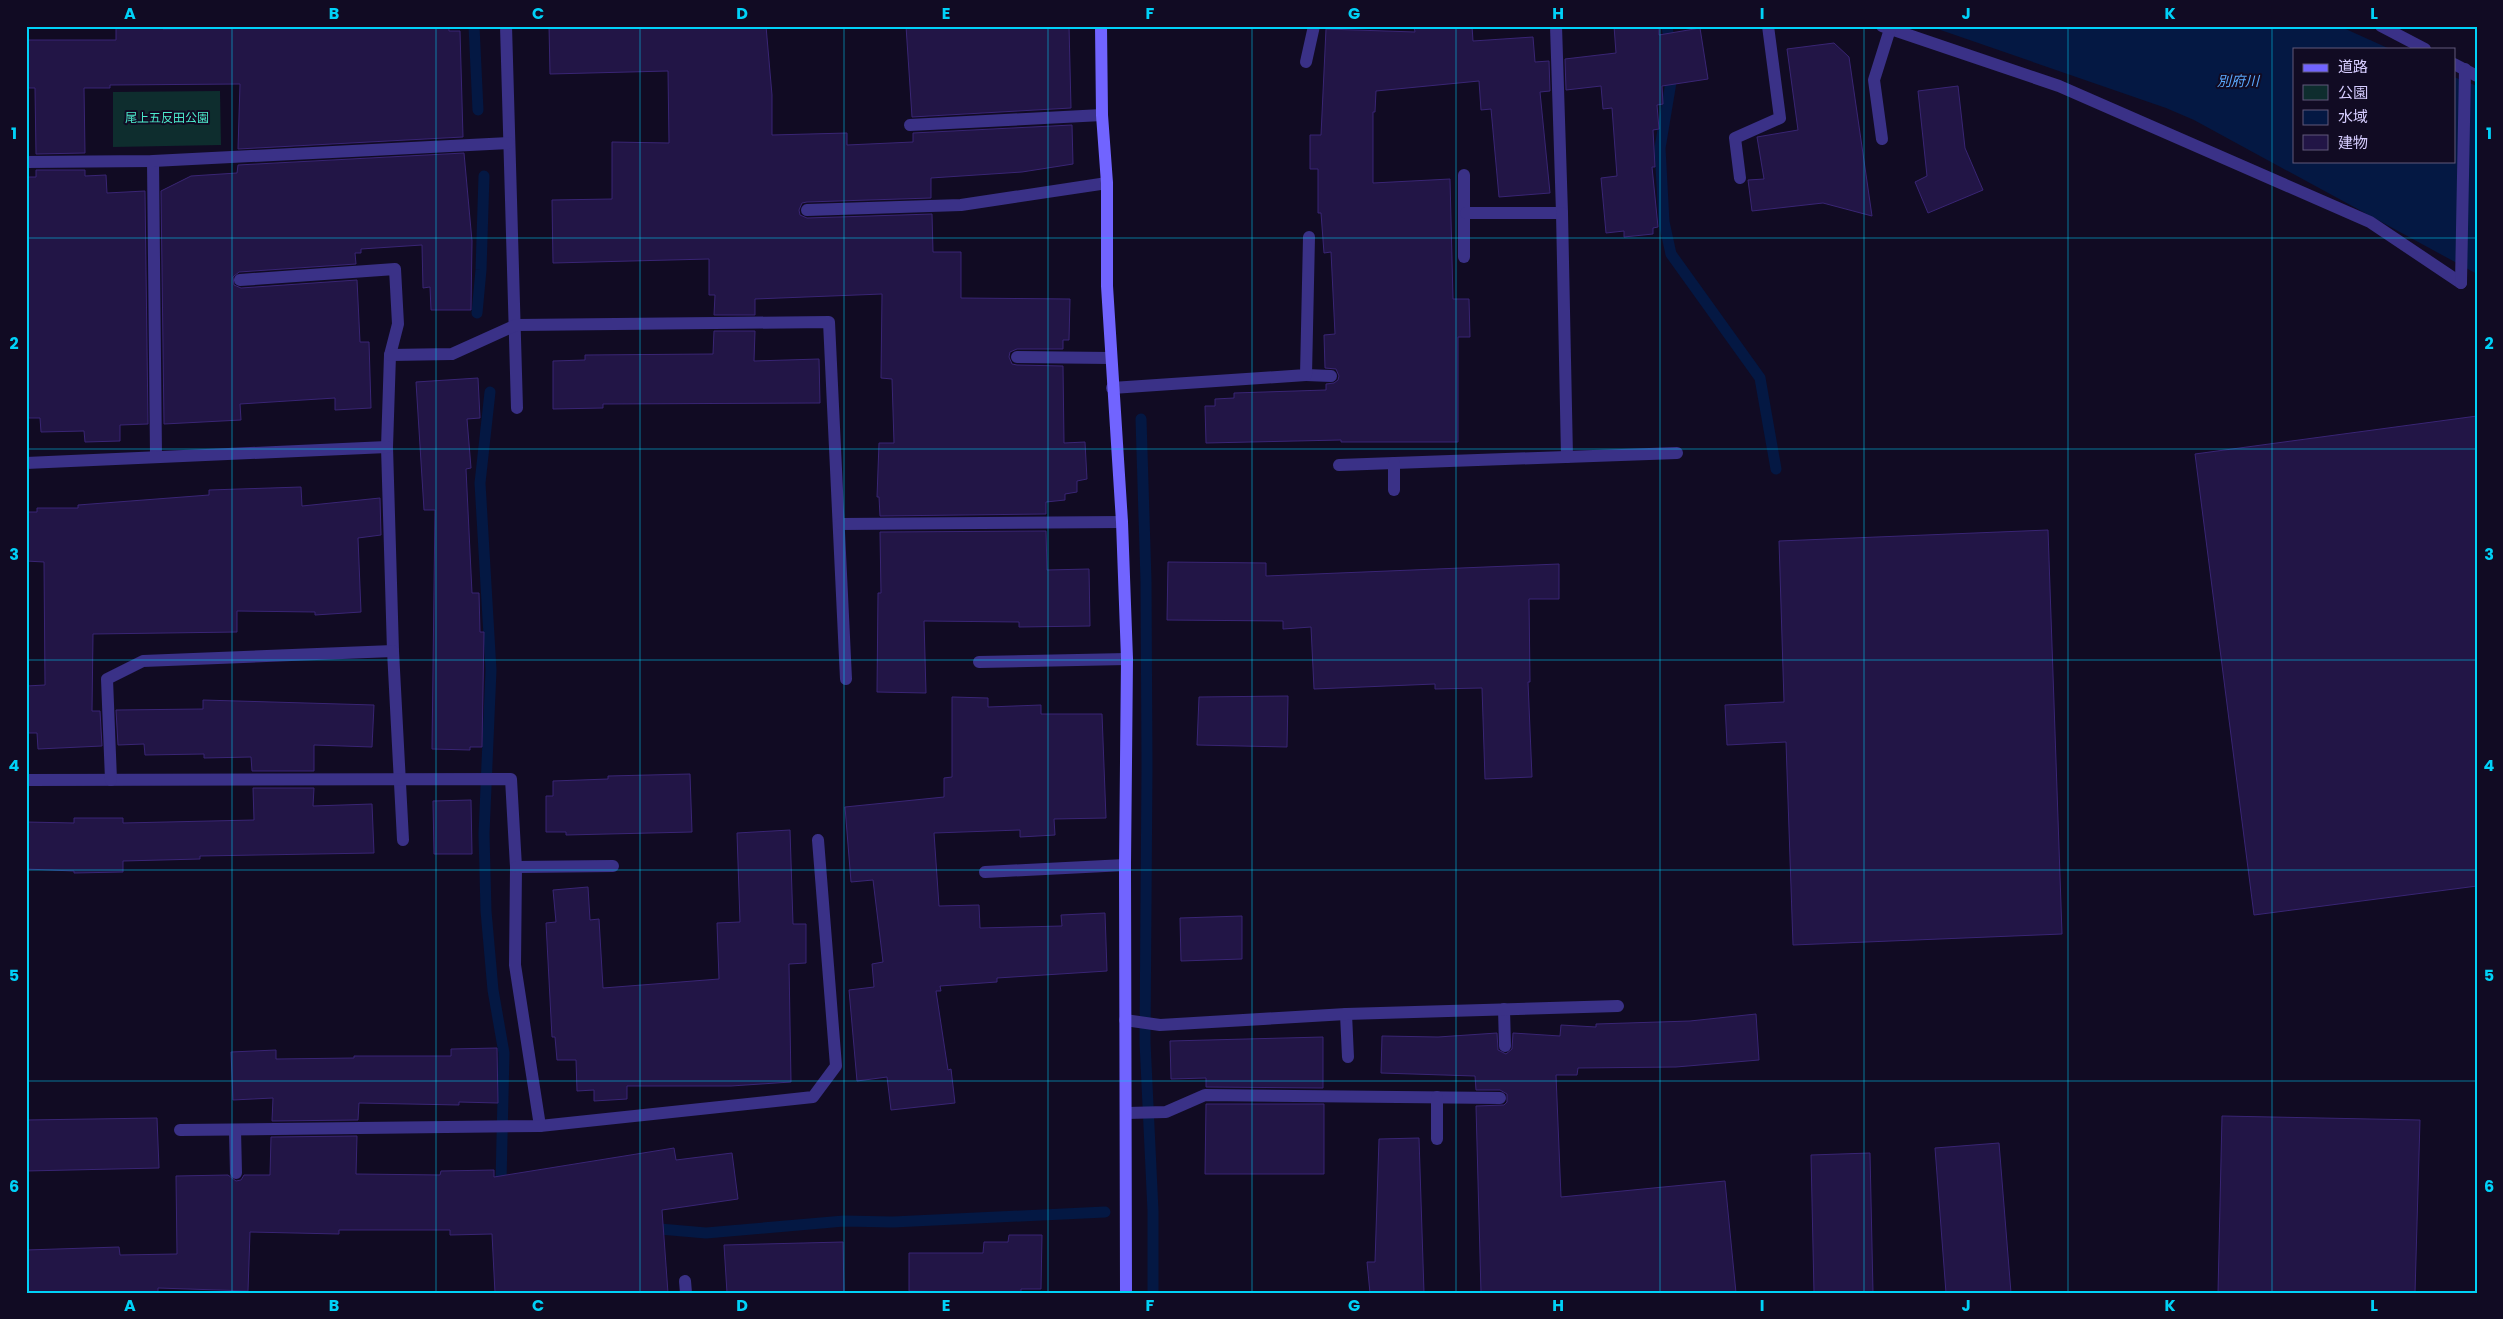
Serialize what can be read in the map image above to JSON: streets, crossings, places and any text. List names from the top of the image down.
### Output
{
  "water": ["別府川"],
  "parks": ["尾上五反田公園"],
  "legend": [
    "道路",
    "公園",
    "水域",
    "建物"
  ],
  "grid": {
    "columns": [
      "A",
      "B",
      "C",
      "D",
      "E",
      "F",
      "G",
      "H",
      "I",
      "J",
      "K",
      "L"
    ],
    "rows": [
      "1",
      "2",
      "3",
      "4",
      "5",
      "6"
    ]
  }
}
